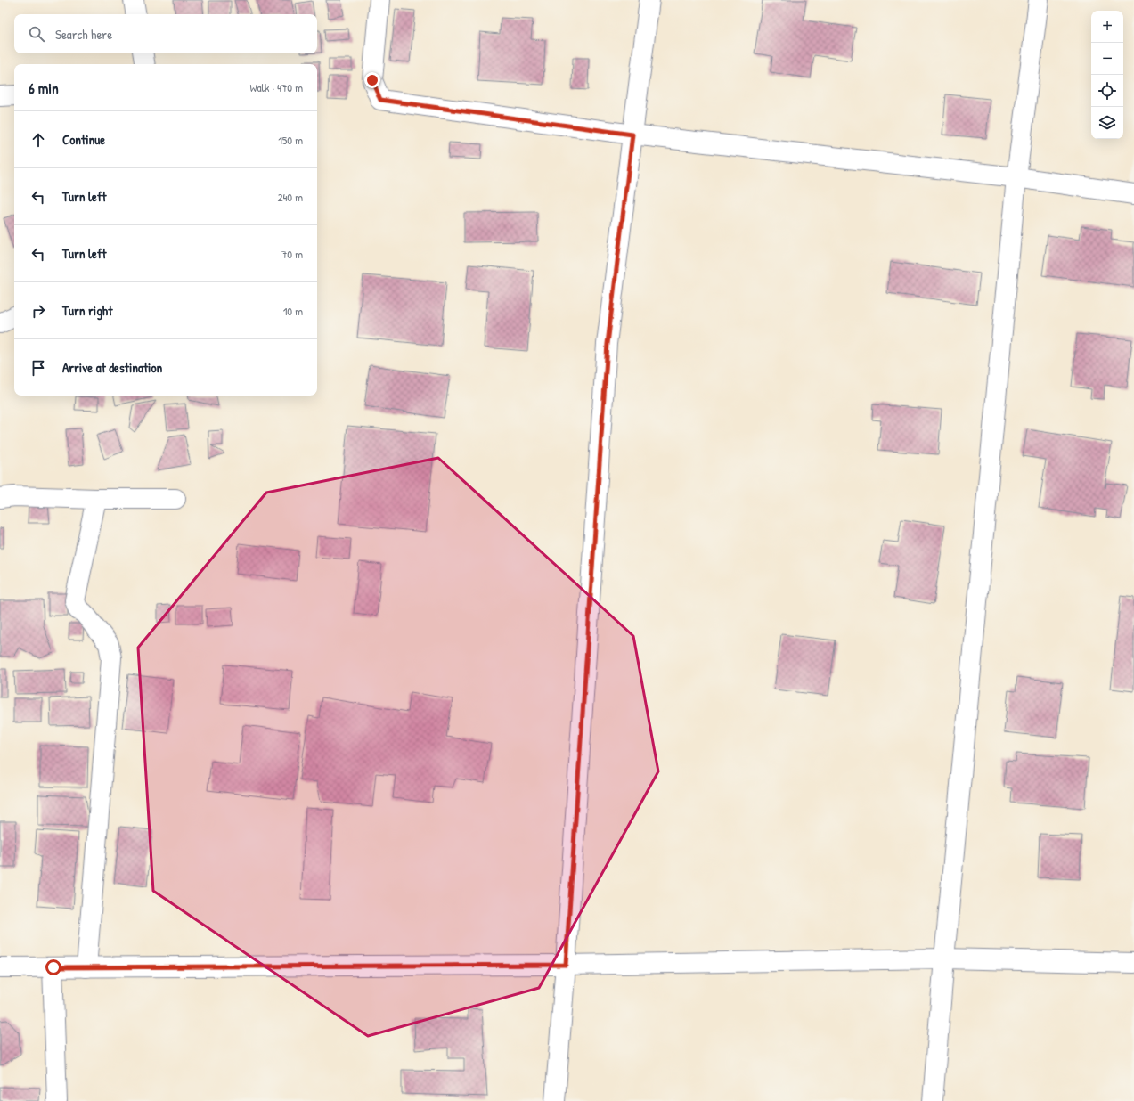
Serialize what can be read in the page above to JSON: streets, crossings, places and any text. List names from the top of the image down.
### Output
{
  "page": {
    "map_buttons": ["+", "−"],
    "search": "Search here",
    "heading": ["6 min", "Walk · 470 m"],
    "list": [
      ["Continue", "150 m"],
      ["Turn left", "240 m"],
      ["Turn left", "70 m"],
      ["Turn right", "10 m"],
      "Arrive at destination"
    ]
  }
}
